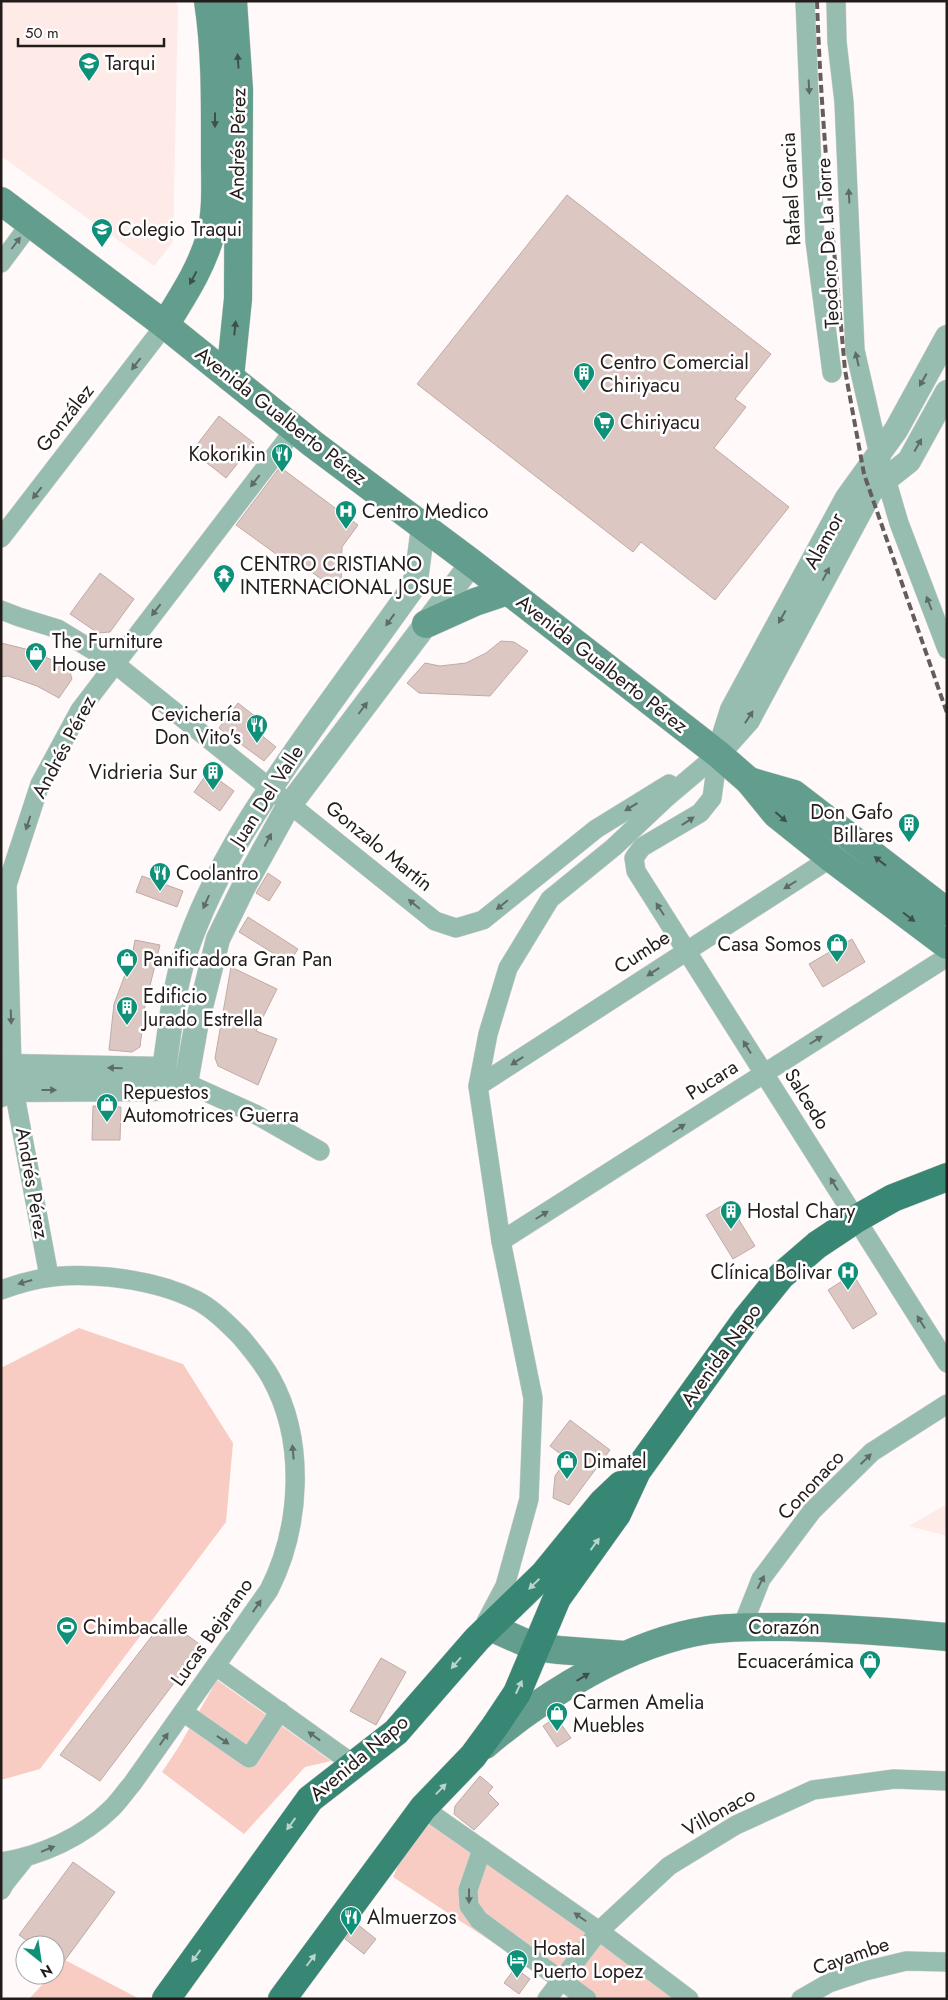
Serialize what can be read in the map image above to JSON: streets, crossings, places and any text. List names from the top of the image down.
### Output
{
  "streets": {
    "main road": [
      "Andrés Pérez",
      "Avenida Gualberto Pérez",
      "Avenida Napo",
      "Corazón"
    ],
    "street": [
      "Rafael Garcia",
      "Teodoro De La Torre",
      "González",
      "Alamor",
      "Juan Del Valle",
      "Gonzalo Martín",
      "Cumbe",
      "Pucara",
      "Salcedo",
      "Cononaco",
      "Lucas Bejarano",
      "Villonaco",
      "Cayambe"
    ]
  },
  "crossings": [
    ["Andrés Pérez", "Avenida Gualberto Pérez"],
    ["Andrés Pérez", "González"],
    ["Andrés Pérez", "Gonzalo Martín"],
    ["Andrés Pérez", "Lucas Bejarano"],
    ["Teodoro De La Torre", "Alamor"],
    ["Avenida Gualberto Pérez", "González"],
    ["Avenida Gualberto Pérez", "Alamor"],
    ["Avenida Gualberto Pérez", "Juan Del Valle"],
    ["Avenida Gualberto Pérez", "Gonzalo Martín"],
    ["Avenida Gualberto Pérez", "Cumbe"],
    ["Alamor", "Gonzalo Martín"],
    ["Alamor", "Salcedo"],
    ["Juan Del Valle", "Gonzalo Martín"],
    ["Cumbe", "Salcedo"],
    ["Pucara", "Salcedo"],
    ["Salcedo", "Avenida Napo"],
    ["Avenida Napo", "Corazón"],
    ["Cononaco", "Corazón"]
  ],
  "one_way": [
    "Rafael Garcia",
    "Teodoro De La Torre",
    "González",
    "Gonzalo Martín",
    "Cumbe",
    "Pucara",
    "Salcedo",
    "Cononaco"
  ],
  "places": {
    "school or university": ["Tarqui", "Colegio Traqui"],
    "building": [
      "Centro Comercial Chiriyacu",
      "Vidrieria Sur",
      "Don Gafo Billares",
      "Edificio Jurado Estrella",
      "Hostal Chary"
    ],
    "supermarket": ["Chiriyacu"],
    "restaurant": [
      "Kokorikin",
      "Cevichería Don Vito's",
      "Coolantro",
      "Almuerzos"
    ],
    "hospital": ["Centro Medico", "Clínica Bolivar"],
    "temple": ["CENTRO CRISTIANO INTERNACIONAL JOSUE"],
    "shop": [
      "The Furniture House",
      "Casa Somos",
      "Panificadora Gran Pan",
      "Repuestos Automotrices Guerra",
      "Dimatel",
      "Ecuacerámica",
      "Carmen Amelia Muebles"
    ],
    "sports": ["Chimbacalle"],
    "hotel": ["Hostal Puerto Lopez"]
  },
  "scale_bar": "50 m",
  "north": "bottom right"
}
